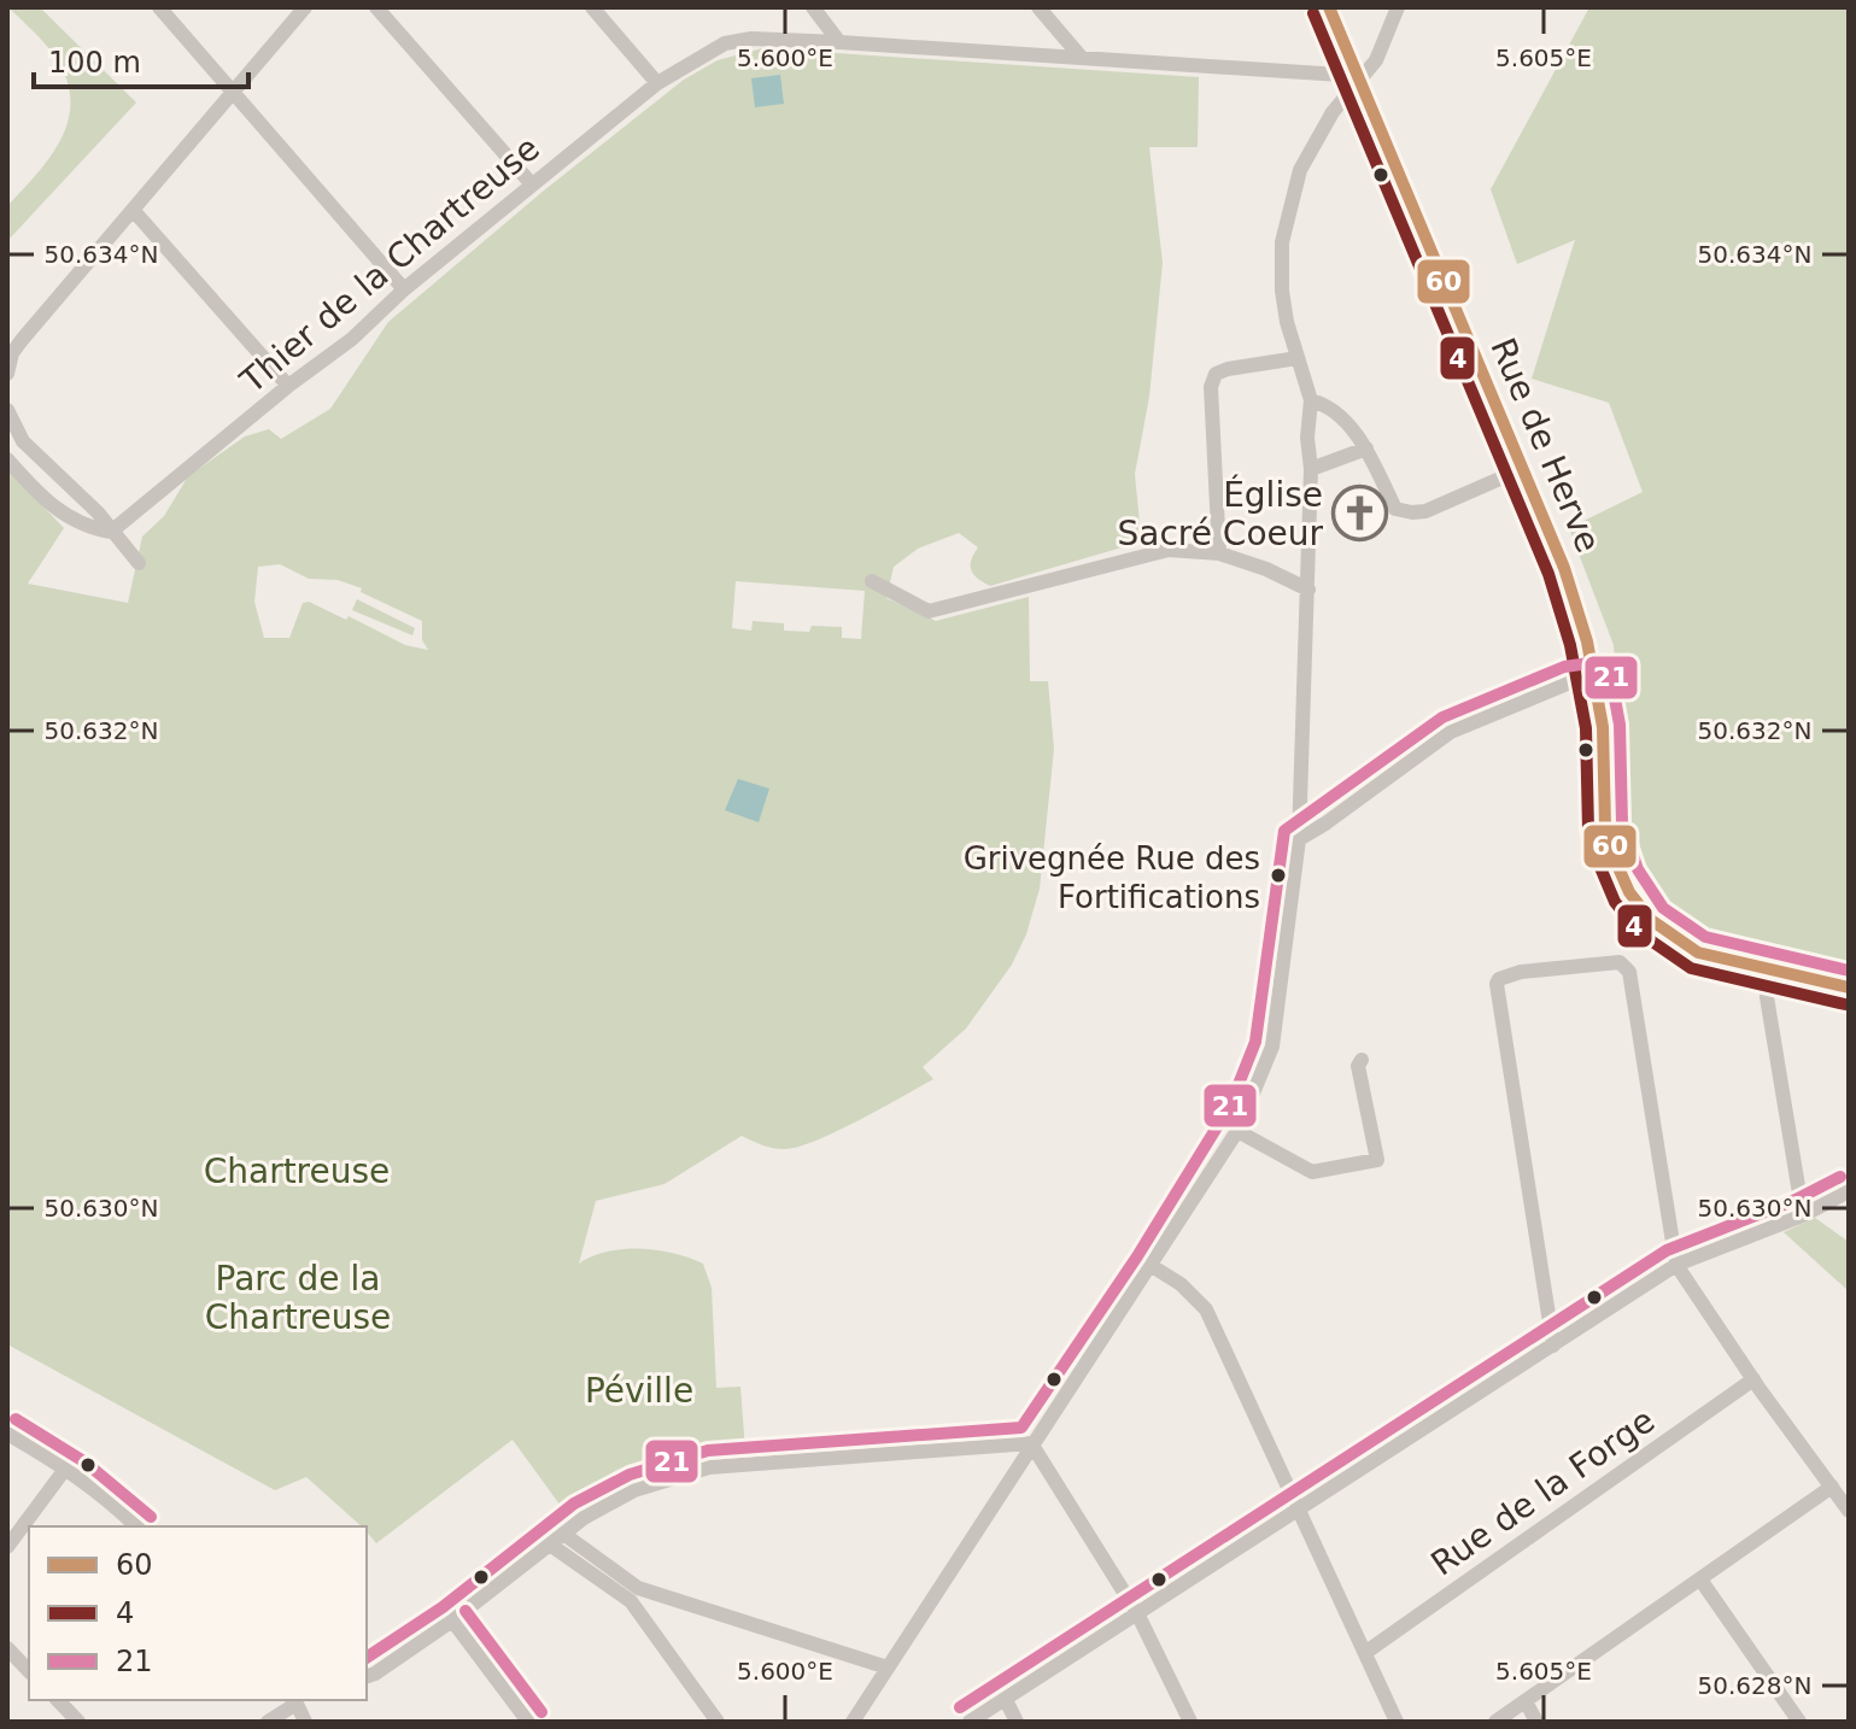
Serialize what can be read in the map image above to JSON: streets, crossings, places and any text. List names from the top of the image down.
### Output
{
  "streets": {
    "main road": ["Rue de Herve"],
    "street": ["Thier de la Chartreuse", "Rue de la Forge"]
  },
  "crossings": [
    ["Thier de la Chartreuse", "Rue de Herve"]
  ],
  "parks": ["Chartreuse", "Parc de la Chartreuse", "Péville"],
  "places": {
    "church": ["Église Sacré Coeur"],
    "other": ["Grivegnée Rue des Fortifications"]
  },
  "lines": ["transit line 60", "transit line 4", "transit line 21"],
  "legend": ["60", "4", "21"],
  "scale_bar": "100 m",
  "coordinates": [
    "5.600°E",
    "5.605°E",
    "50.634°N",
    "50.632°N",
    "50.630°N",
    "50.628°N"
  ]
}
